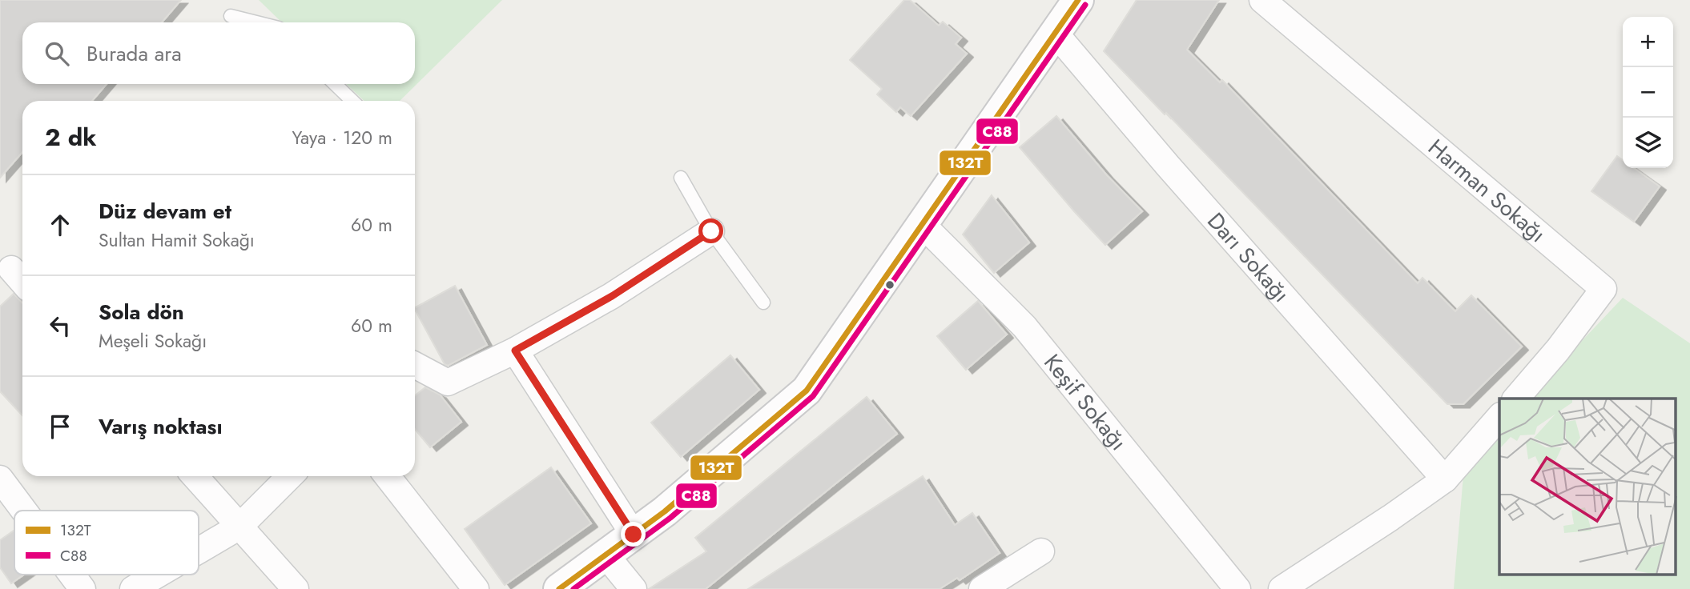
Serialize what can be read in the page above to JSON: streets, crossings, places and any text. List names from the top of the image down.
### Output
{
  "streets": {
    "street": ["Harman Sokağı", "Darı Sokağı", "Keşif Sokağı"]
  },
  "lines": ["transit line 132T", "transit line C88"],
  "legend": ["132T", "C88"],
  "page": {
    "map_buttons": ["+", "−"],
    "search": "Burada ara",
    "heading": ["2 dk", "Yaya · 120 m"],
    "list": [
      ["Düz devam et", "Sultan Hamit Sokağı", "60 m"],
      ["Sola dön", "Meşeli Sokağı", "60 m"],
      "Varış noktası"
    ]
  }
}
